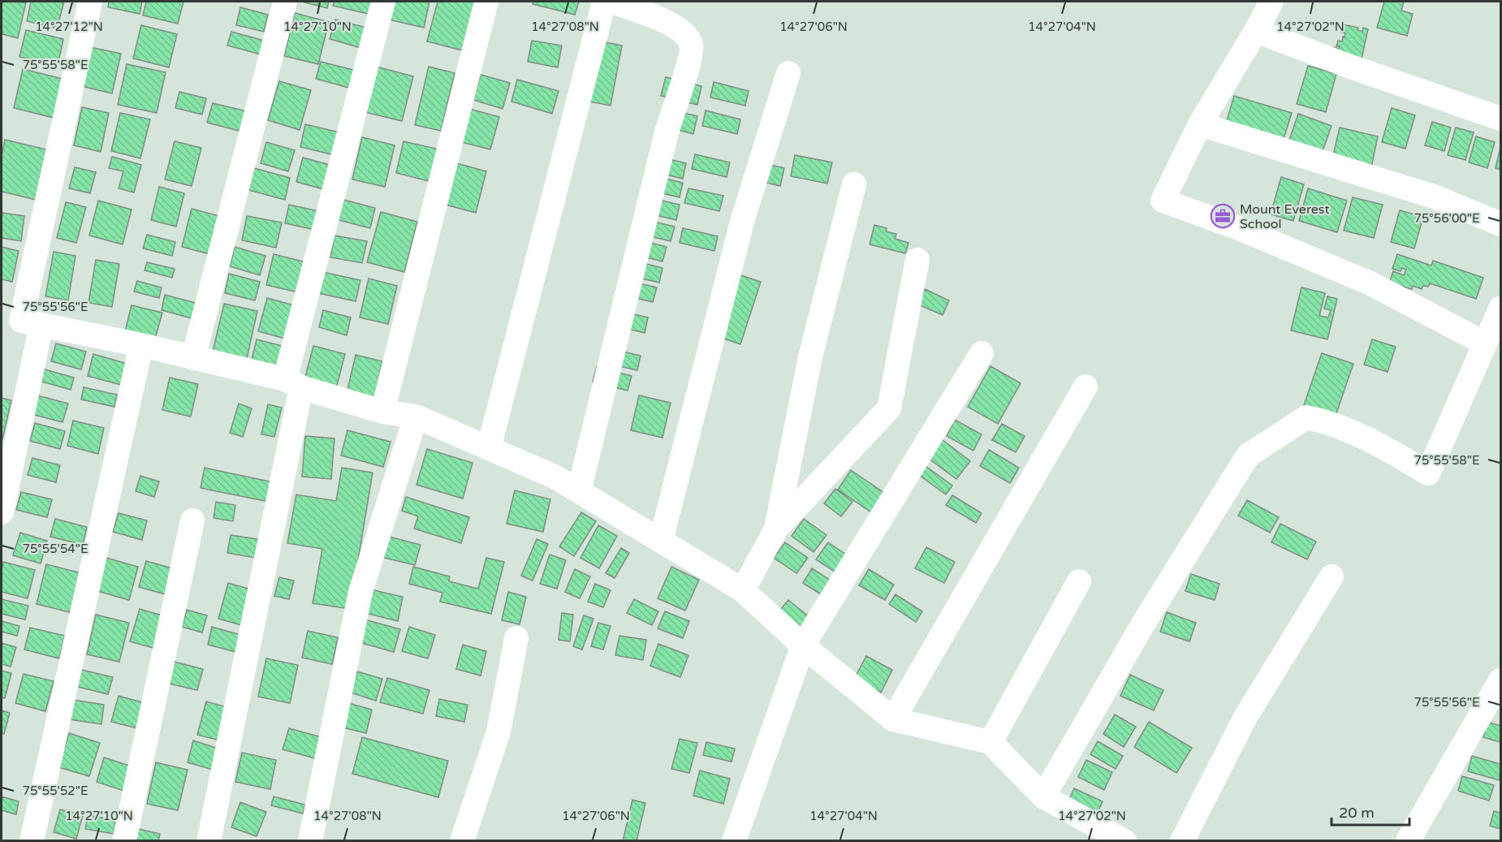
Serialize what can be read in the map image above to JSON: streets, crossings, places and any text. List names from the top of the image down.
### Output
{
  "places": {
    "office": ["Mount Everest School"]
  },
  "scale_bar": "20 m",
  "coordinates": [
    "14°27'12\"N",
    "14°27'10\"N",
    "14°27'08\"N",
    "14°27'06\"N",
    "14°27'04\"N",
    "14°27'02\"N",
    "75°55'58\"E",
    "75°56'00\"E",
    "75°55'56\"E",
    "75°55'54\"E",
    "75°55'52\"E"
  ]
}
